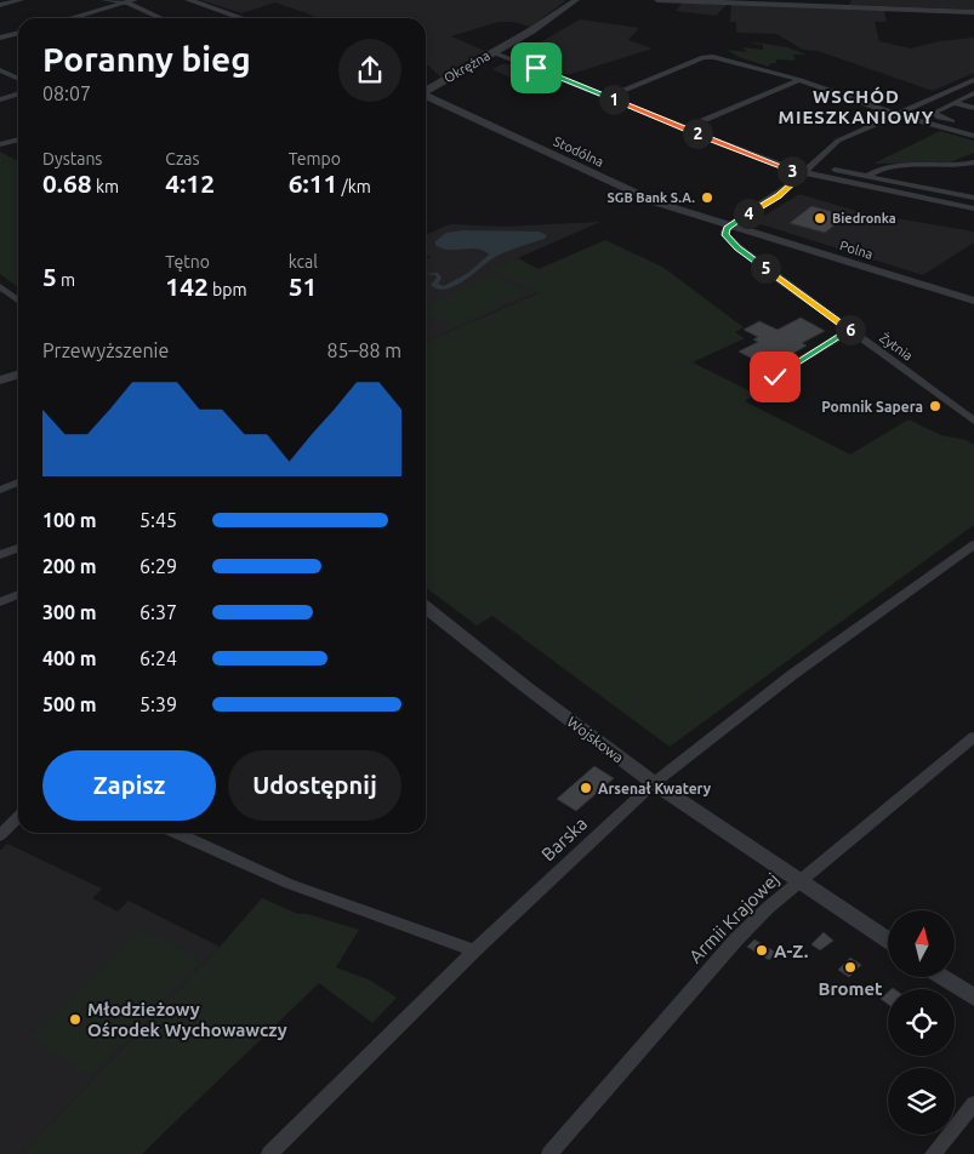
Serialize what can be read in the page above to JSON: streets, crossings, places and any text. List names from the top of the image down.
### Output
{
  "streets": {
    "street": [
      "Okrężna",
      "Stodólna",
      "Polna",
      "Żytnia",
      "Wojskowa",
      "Barska",
      "Armii Krajowej"
    ]
  },
  "crossings": [
    ["Stodólna", "Polna"],
    ["Stodólna", "Żytnia"],
    ["Polna", "Żytnia"],
    ["Wojskowa", "Barska"],
    ["Wojskowa", "Armii Krajowej"]
  ],
  "districts": ["WSCHÓD MIESZKANIOWY"],
  "places": [
    "SGB Bank S.A.",
    "Biedronka",
    "Pomnik Sapera",
    "Arsenał Kwatery",
    "A-Z.",
    "Bromet",
    "Młodzieżowy Ośrodek Wychowawczy"
  ],
  "north": "top",
  "page": {
    "heading": ["Poranny bieg", "08:07"],
    "pins": [
      "1",
      "2",
      "3",
      "4",
      "5",
      "6"
    ],
    "stats": [
      ["Dystans", "0.68 km"],
      ["Czas", "4:12"],
      ["Tempo", "6:11 /km"],
      ["5 m"],
      ["Tętno", "142 bpm"],
      ["kcal", "51"]
    ],
    "chart": ["Przewyższenie", "85–88 m"],
    "list": [
      {
        "name": "100 m",
        "note": "5:45"
      },
      {
        "name": "200 m",
        "note": "6:29"
      },
      {
        "name": "300 m",
        "note": "6:37"
      },
      {
        "name": "400 m",
        "note": "6:24"
      },
      {
        "name": "500 m",
        "note": "5:39"
      }
    ],
    "buttons": ["Zapisz", "Udostępnij"]
  }
}
